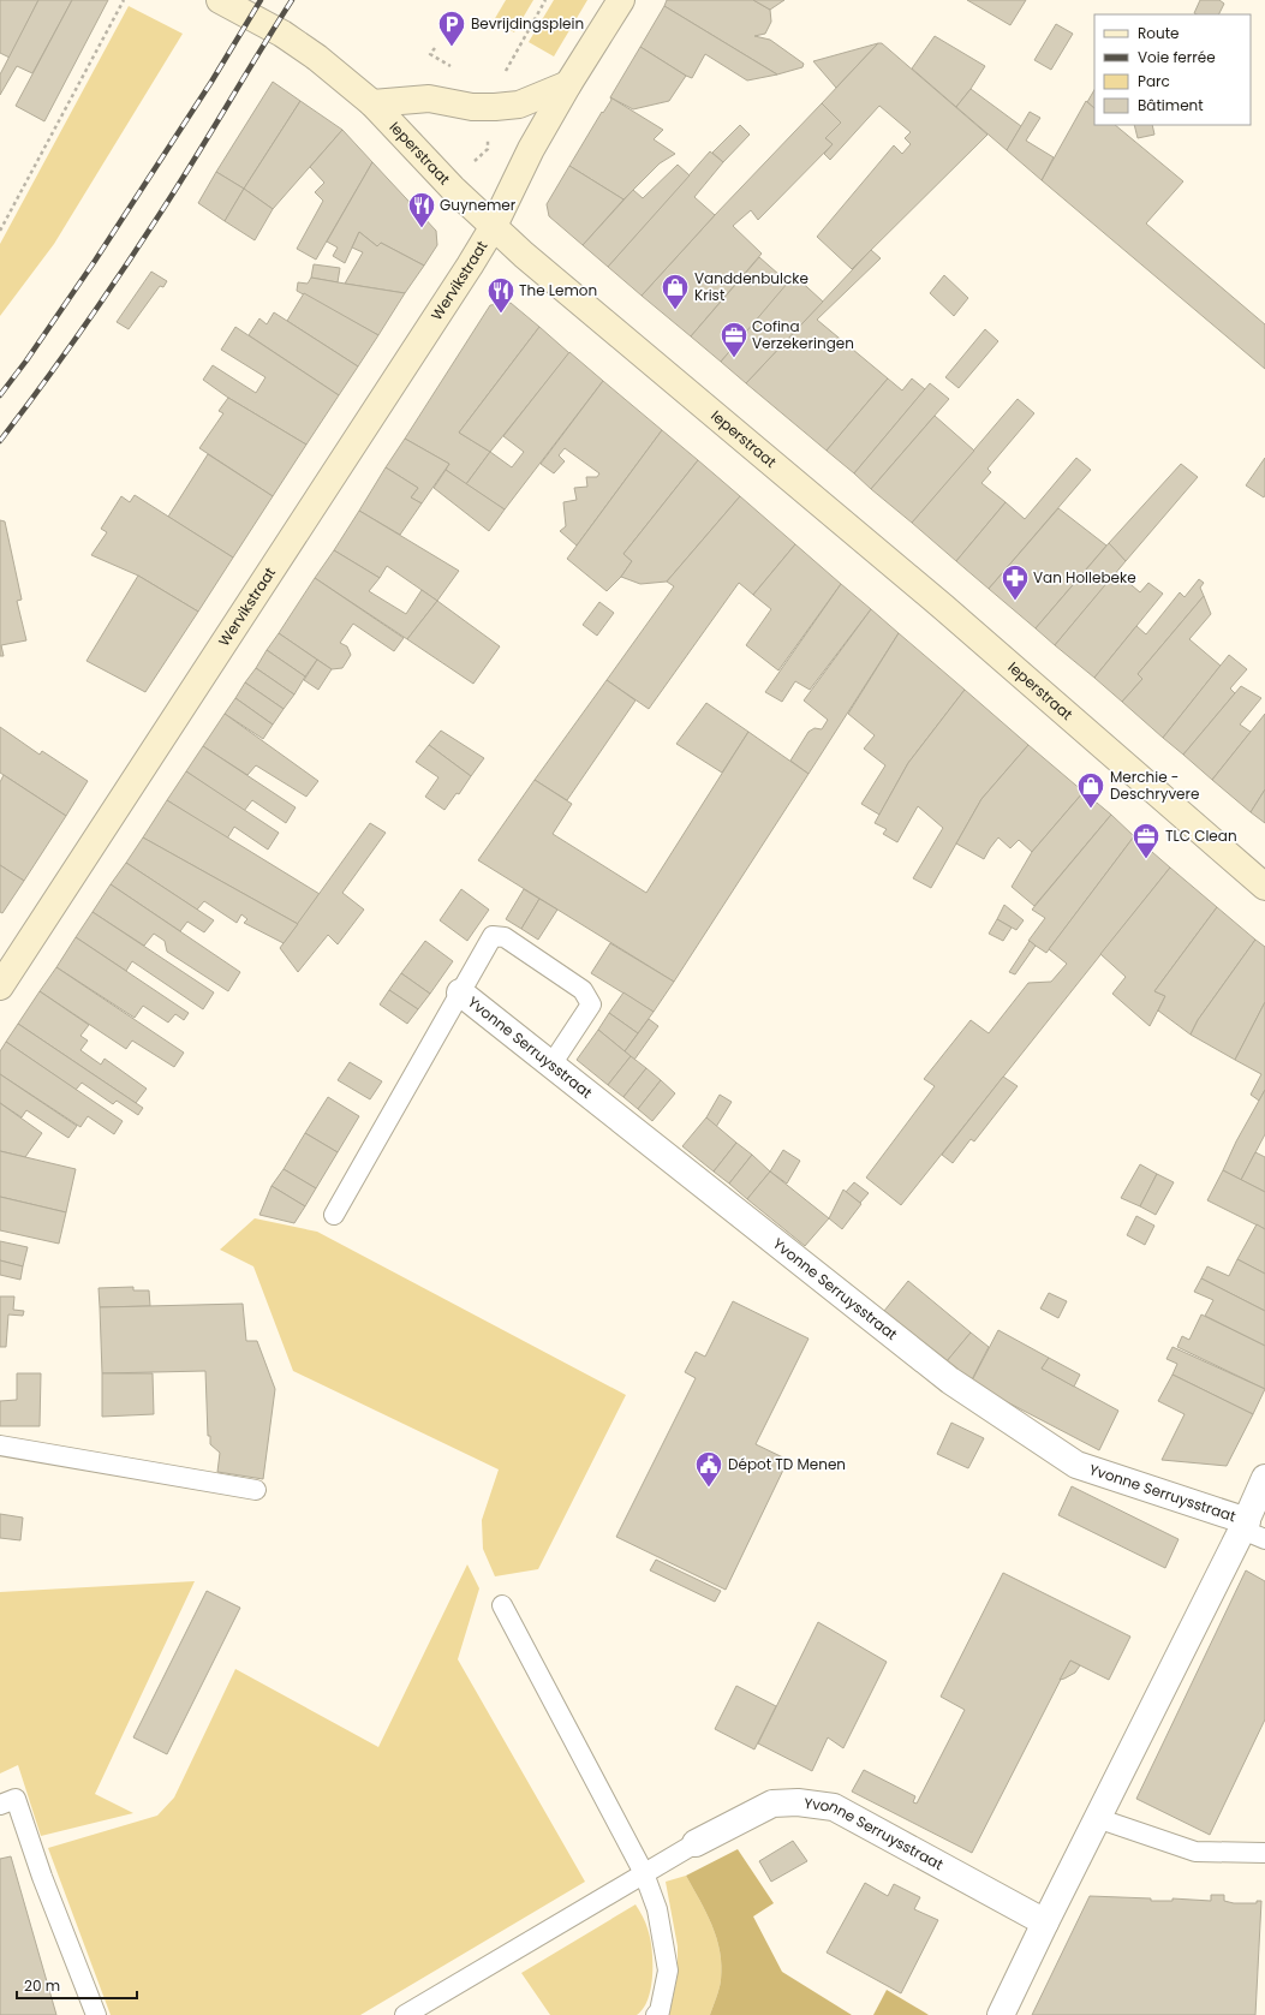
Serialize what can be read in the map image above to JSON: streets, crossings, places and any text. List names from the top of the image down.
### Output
{
  "streets": {
    "street": ["Ieperstraat", "Wervikstraat", "Yvonne Serruysstraat"]
  },
  "crossings": [
    ["Ieperstraat", "Wervikstraat"]
  ],
  "places": {
    "parking": ["Bevrijdingsplein"],
    "restaurant": ["Guynemer", "The Lemon"],
    "shop": ["Vanddenbulcke Krist", "Merchie - Deschryvere"],
    "office": ["Cofina Verzekeringen", "TLC Clean"],
    "pharmacy": ["Van Hollebeke"],
    "public building": ["Dépot TD Menen"]
  },
  "legend": [
    "Route",
    "Voie ferrée",
    "Parc",
    "Bâtiment"
  ],
  "scale_bar": "20 m"
}
